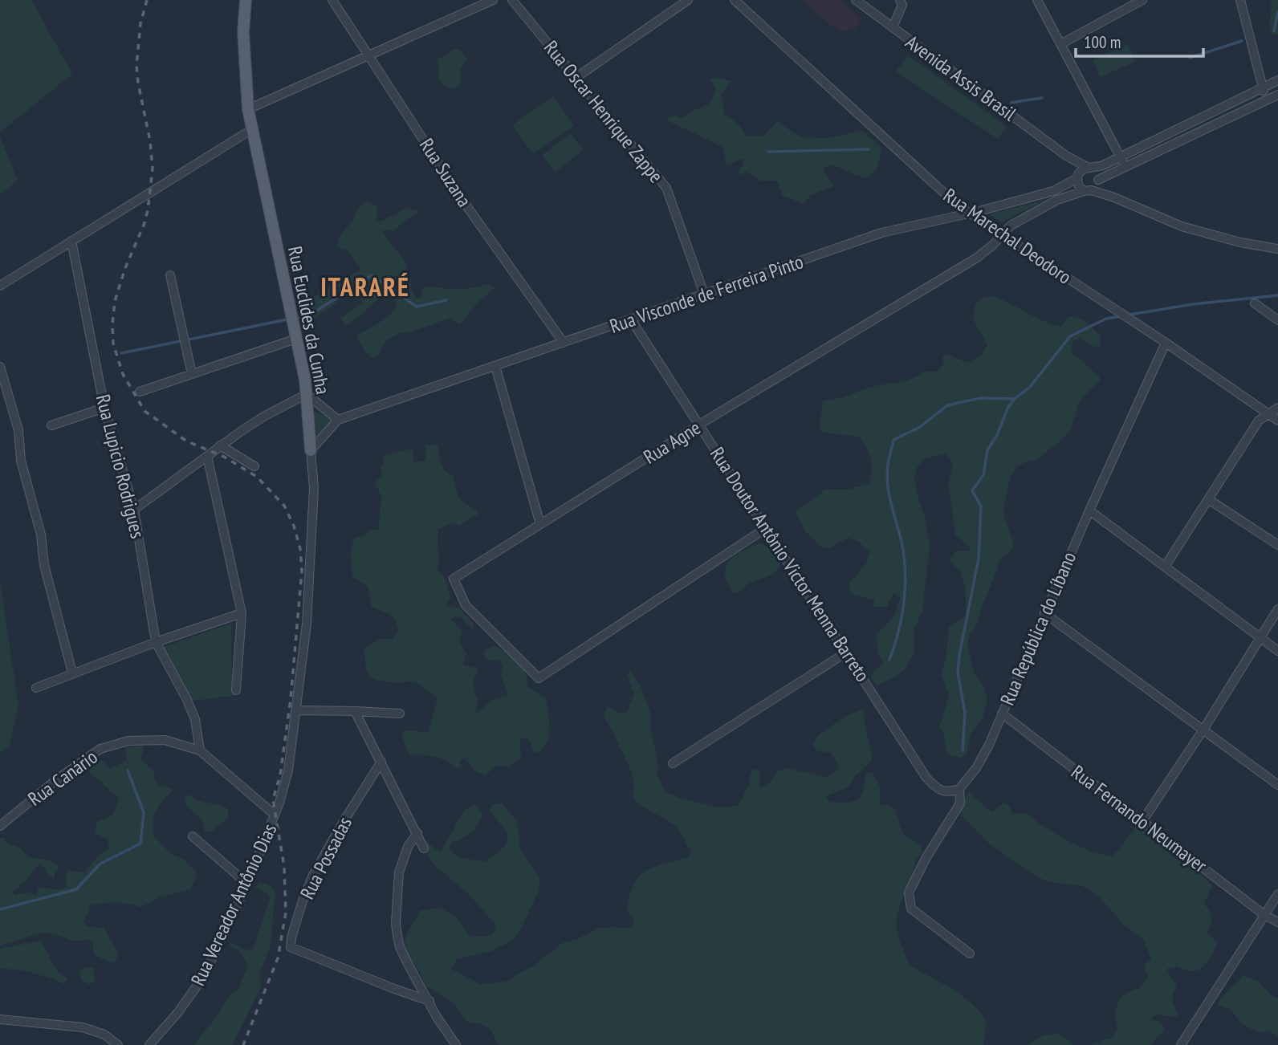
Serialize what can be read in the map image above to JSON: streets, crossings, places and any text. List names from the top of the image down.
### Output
{
  "streets": {
    "main road": ["Rua Euclides da Cunha"],
    "street": [
      "Avenida Assis Brasil",
      "Rua Oscar Henrique Zappe",
      "Rua Suzana",
      "Rua Marechal Deodoro",
      "Rua Visconde de Ferreira Pinto",
      "Rua Agne",
      "Rua Lupicio Rodrigues",
      "Rua Doutor Antônio Victor Menna Barreto",
      "Rua República do Líbano",
      "Rua Canário",
      "Rua Fernando Neumayer",
      "Rua Possadas",
      "Rua Vereador Antônio Dias"
    ]
  },
  "crossings": [
    ["Avenida Assis Brasil", "Rua Visconde de Ferreira Pinto"],
    ["Rua Oscar Henrique Zappe", "Rua Visconde de Ferreira Pinto"],
    ["Rua Suzana", "Rua Visconde de Ferreira Pinto"],
    ["Rua Marechal Deodoro", "Rua Visconde de Ferreira Pinto"],
    ["Rua Marechal Deodoro", "Rua Agne"],
    ["Rua Marechal Deodoro", "Rua República do Líbano"],
    ["Rua Visconde de Ferreira Pinto", "Rua Euclides da Cunha"],
    ["Rua Visconde de Ferreira Pinto", "Rua Doutor Antônio Victor Menna Barreto"],
    ["Rua Euclides da Cunha", "Rua Canário"],
    ["Rua Euclides da Cunha", "Rua Vereador Antônio Dias"],
    ["Rua Agne", "Rua Doutor Antônio Victor Menna Barreto"],
    ["Rua Lupicio Rodrigues", "Rua Canário"],
    ["Rua Doutor Antônio Victor Menna Barreto", "Rua República do Líbano"],
    ["Rua República do Líbano", "Rua Fernando Neumayer"],
    ["Rua Canário", "Rua Vereador Antônio Dias"]
  ],
  "districts": ["ITARARÉ"],
  "scale_bar": "100 m"
}
